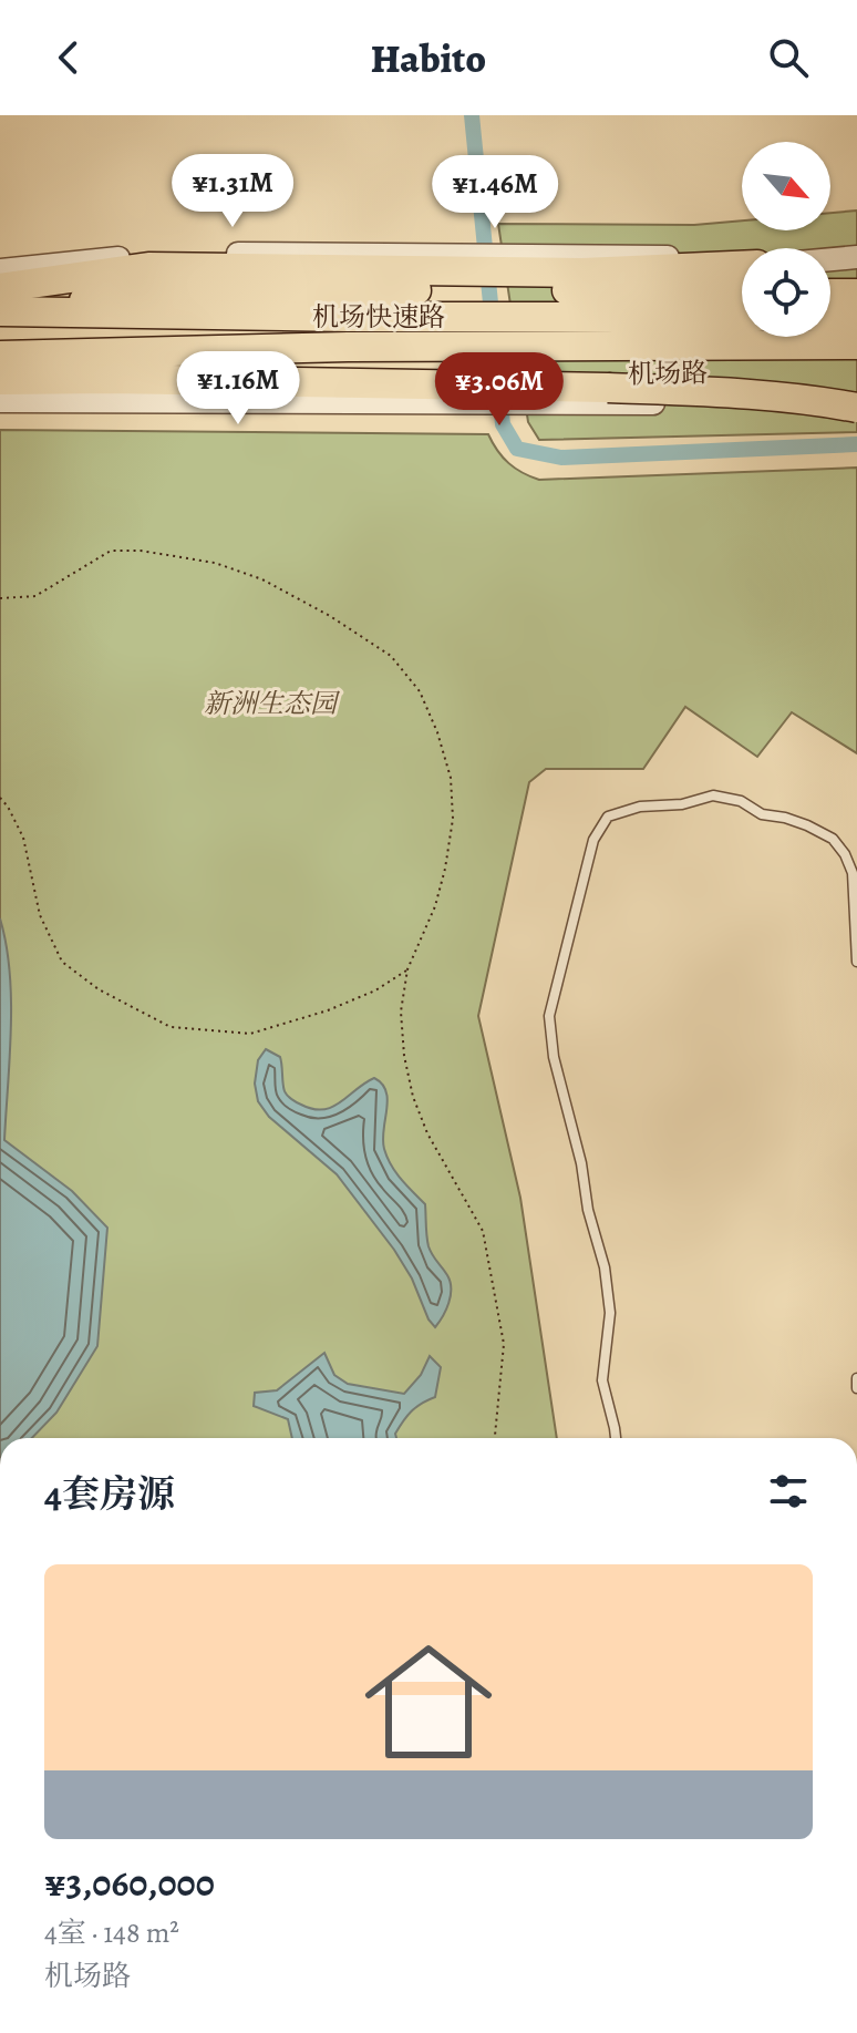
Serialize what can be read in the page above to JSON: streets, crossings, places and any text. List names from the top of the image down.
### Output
{
  "streets": {
    "highway": ["机场快速路"],
    "street": ["机场路"]
  },
  "parks": ["新洲生态园"],
  "north": "bottom right",
  "page": {
    "header": "Habito",
    "price": [
      "¥1.31M",
      "¥1.46M",
      "¥1.16M",
      "¥3.06M"
    ],
    "heading": "4套房源",
    "list": [
      {
        "name": "¥3,060,000",
        "note": "4室 · 148 m² · 机场路"
      }
    ]
  }
}
